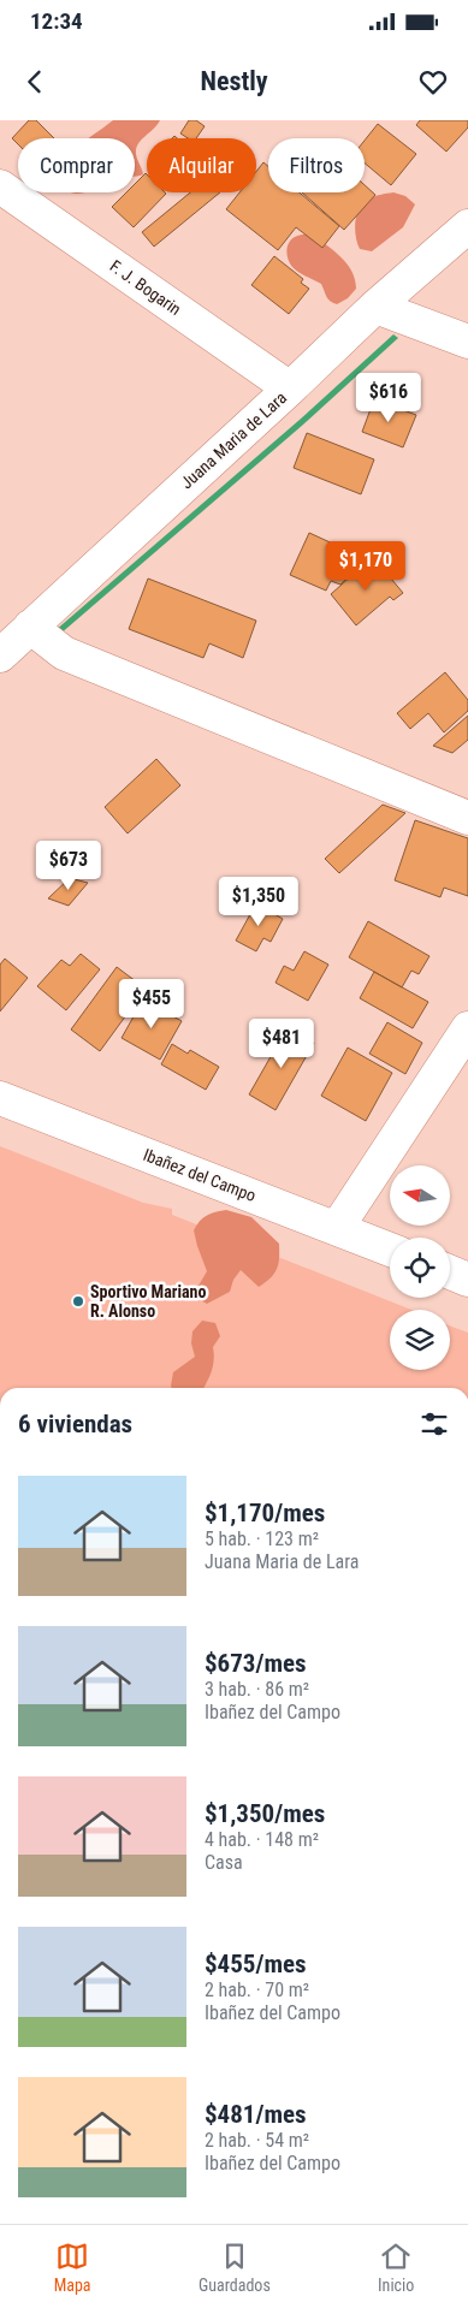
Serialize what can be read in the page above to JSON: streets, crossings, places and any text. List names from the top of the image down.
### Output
{
  "streets": {
    "street": ["F. J. Bogarin", "Juana Maria de Lara", "Ibañez del Campo"]
  },
  "crossings": [
    ["F. J. Bogarin", "Juana Maria de Lara"]
  ],
  "places": ["Sportivo Mariano R. Alonso"],
  "north": "left",
  "page": {
    "status": "12:34",
    "header": "Nestly",
    "chip": ["Comprar", "Alquilar", "Filtros"],
    "price": [
      "$616",
      "$1,170",
      "$673",
      "$1,350",
      "$455",
      "$481"
    ],
    "heading": "6 viviendas",
    "list": [
      {
        "name": "$1,170/mes",
        "note": "5 hab. · 123 m² · Juana Maria de Lara"
      },
      {
        "name": "$673/mes",
        "note": "3 hab. · 86 m² · Ibañez del Campo"
      },
      {
        "name": "$1,350/mes",
        "note": "4 hab. · 148 m² · Casa"
      },
      {
        "name": "$455/mes",
        "note": "2 hab. · 70 m² · Ibañez del Campo"
      },
      {
        "name": "$481/mes",
        "note": "2 hab. · 54 m² · Ibañez del Campo"
      }
    ],
    "tabs": ["Mapa", "Guardados", "Inicio"]
  }
}
